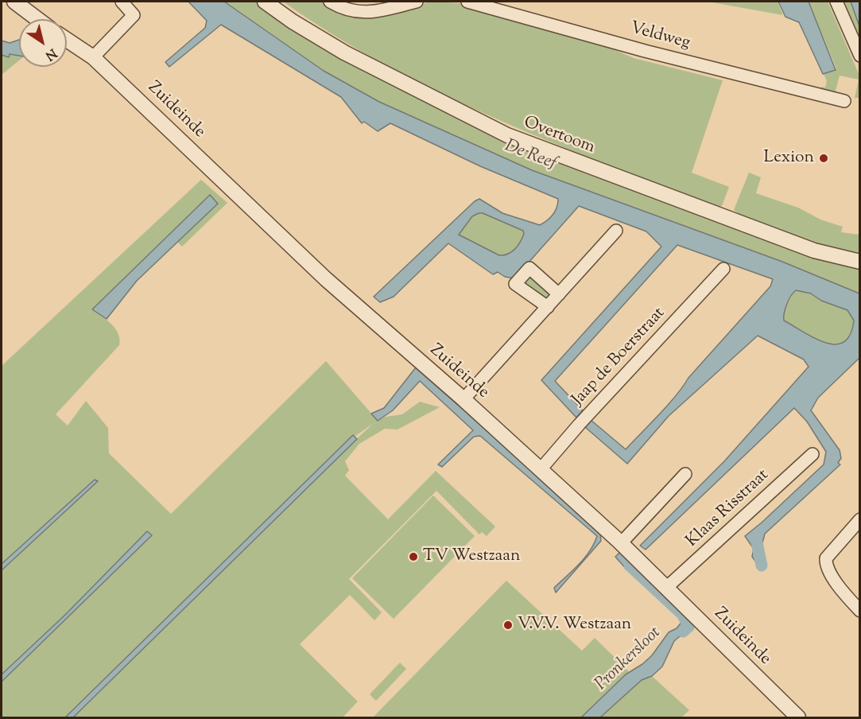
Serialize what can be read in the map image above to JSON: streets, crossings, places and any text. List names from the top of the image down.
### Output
{
  "streets": {
    "street": [
      "Veldweg",
      "Zuideinde",
      "Overtoom",
      "Jaap de Boerstraat",
      "Klaas Risstraat"
    ]
  },
  "crossings": [
    ["Zuideinde", "Jaap de Boerstraat"],
    ["Zuideinde", "Klaas Risstraat"]
  ],
  "water": ["De Reef", "Pronkersloot"],
  "places": ["Lexion", "TV Westzaan", "V.V.V. Westzaan"],
  "north": "bottom right"
}
